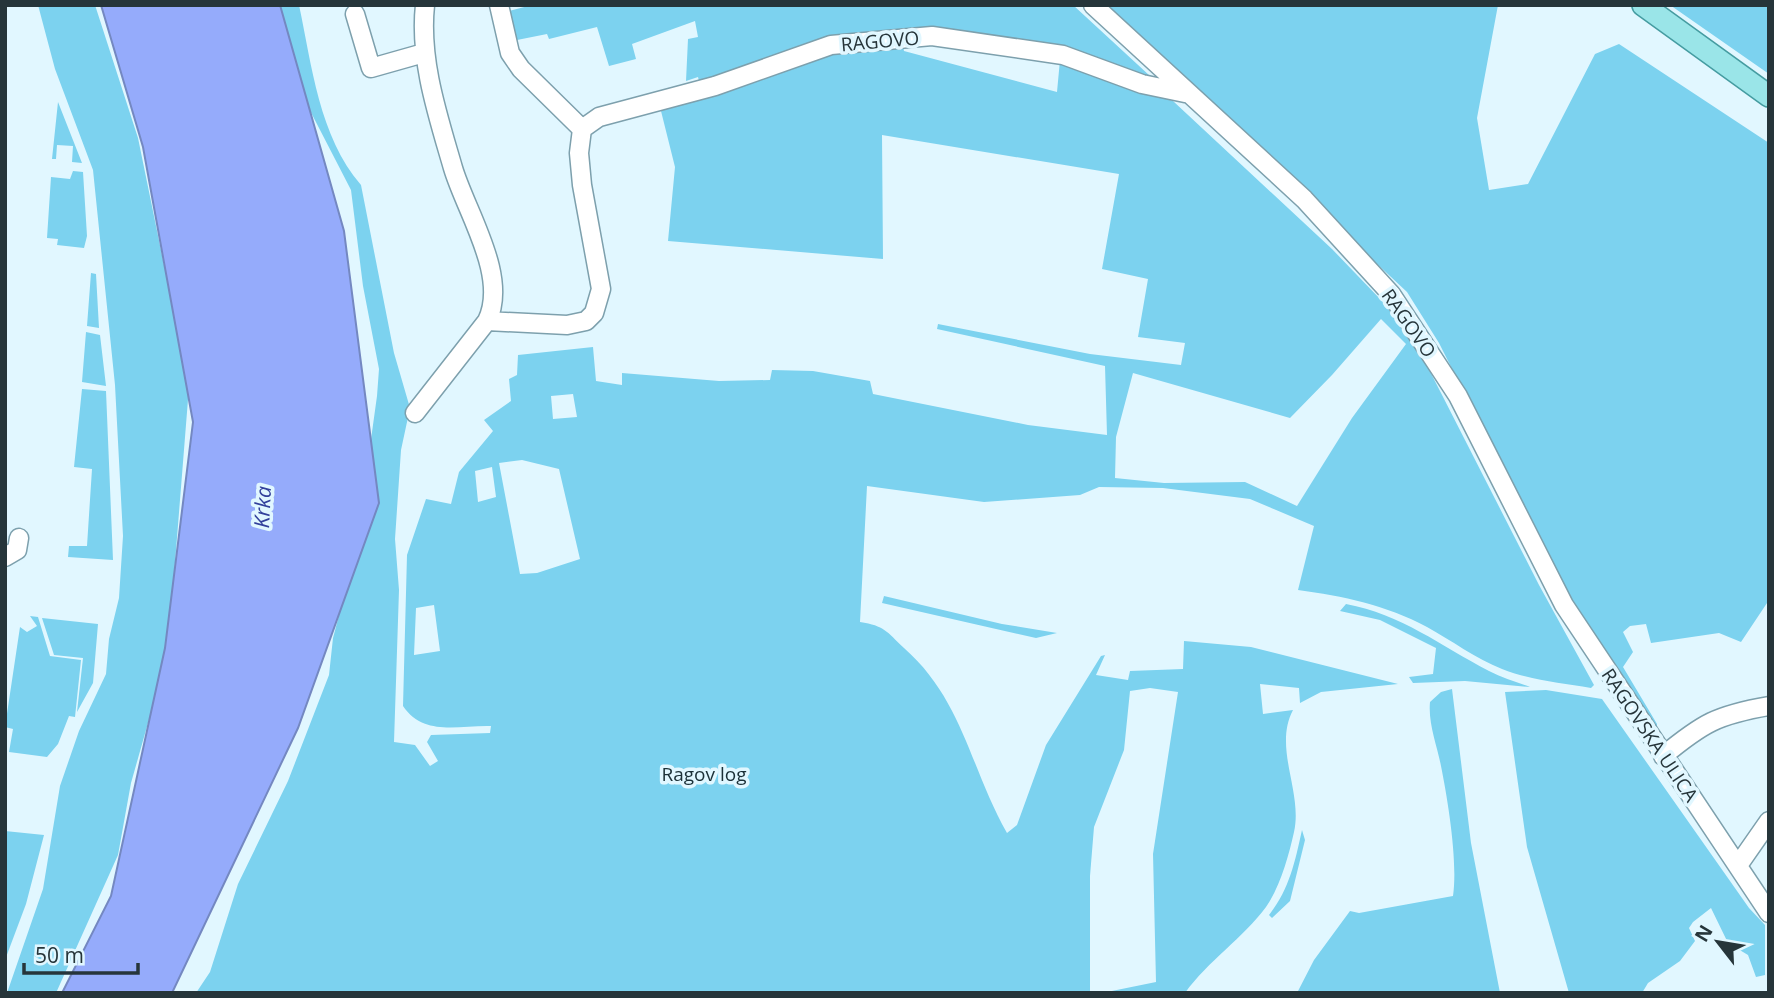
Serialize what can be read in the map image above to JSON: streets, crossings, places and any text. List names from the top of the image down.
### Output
{
  "streets": {
    "street": ["RAGOVO", "RAGOVSKA ULICA"]
  },
  "crossings": [
    ["RAGOVO", "RAGOVSKA ULICA"]
  ],
  "water": ["Krka"],
  "parks": ["Ragov log"],
  "scale_bar": "50 m",
  "north": "top left"
}
